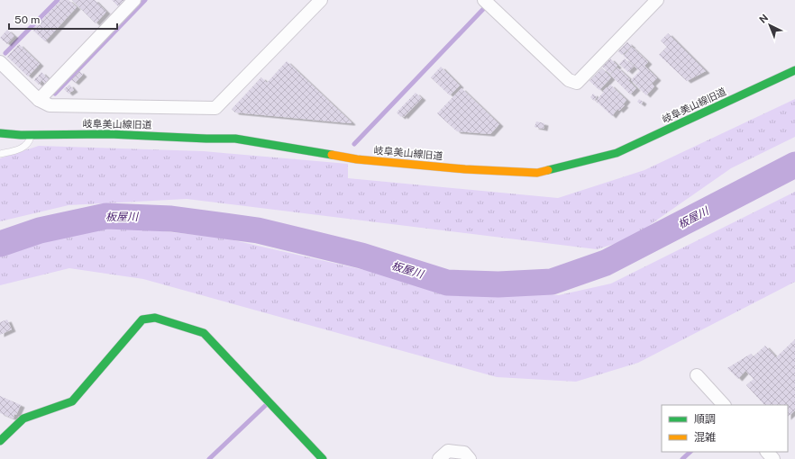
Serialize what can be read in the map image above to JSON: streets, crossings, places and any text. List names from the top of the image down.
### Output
{
  "streets": {
    "street": ["岐阜美山線旧道"]
  },
  "water": ["板屋川"],
  "legend": ["順調", "混雑"],
  "scale_bar": "50 m",
  "north": "top left"
}
